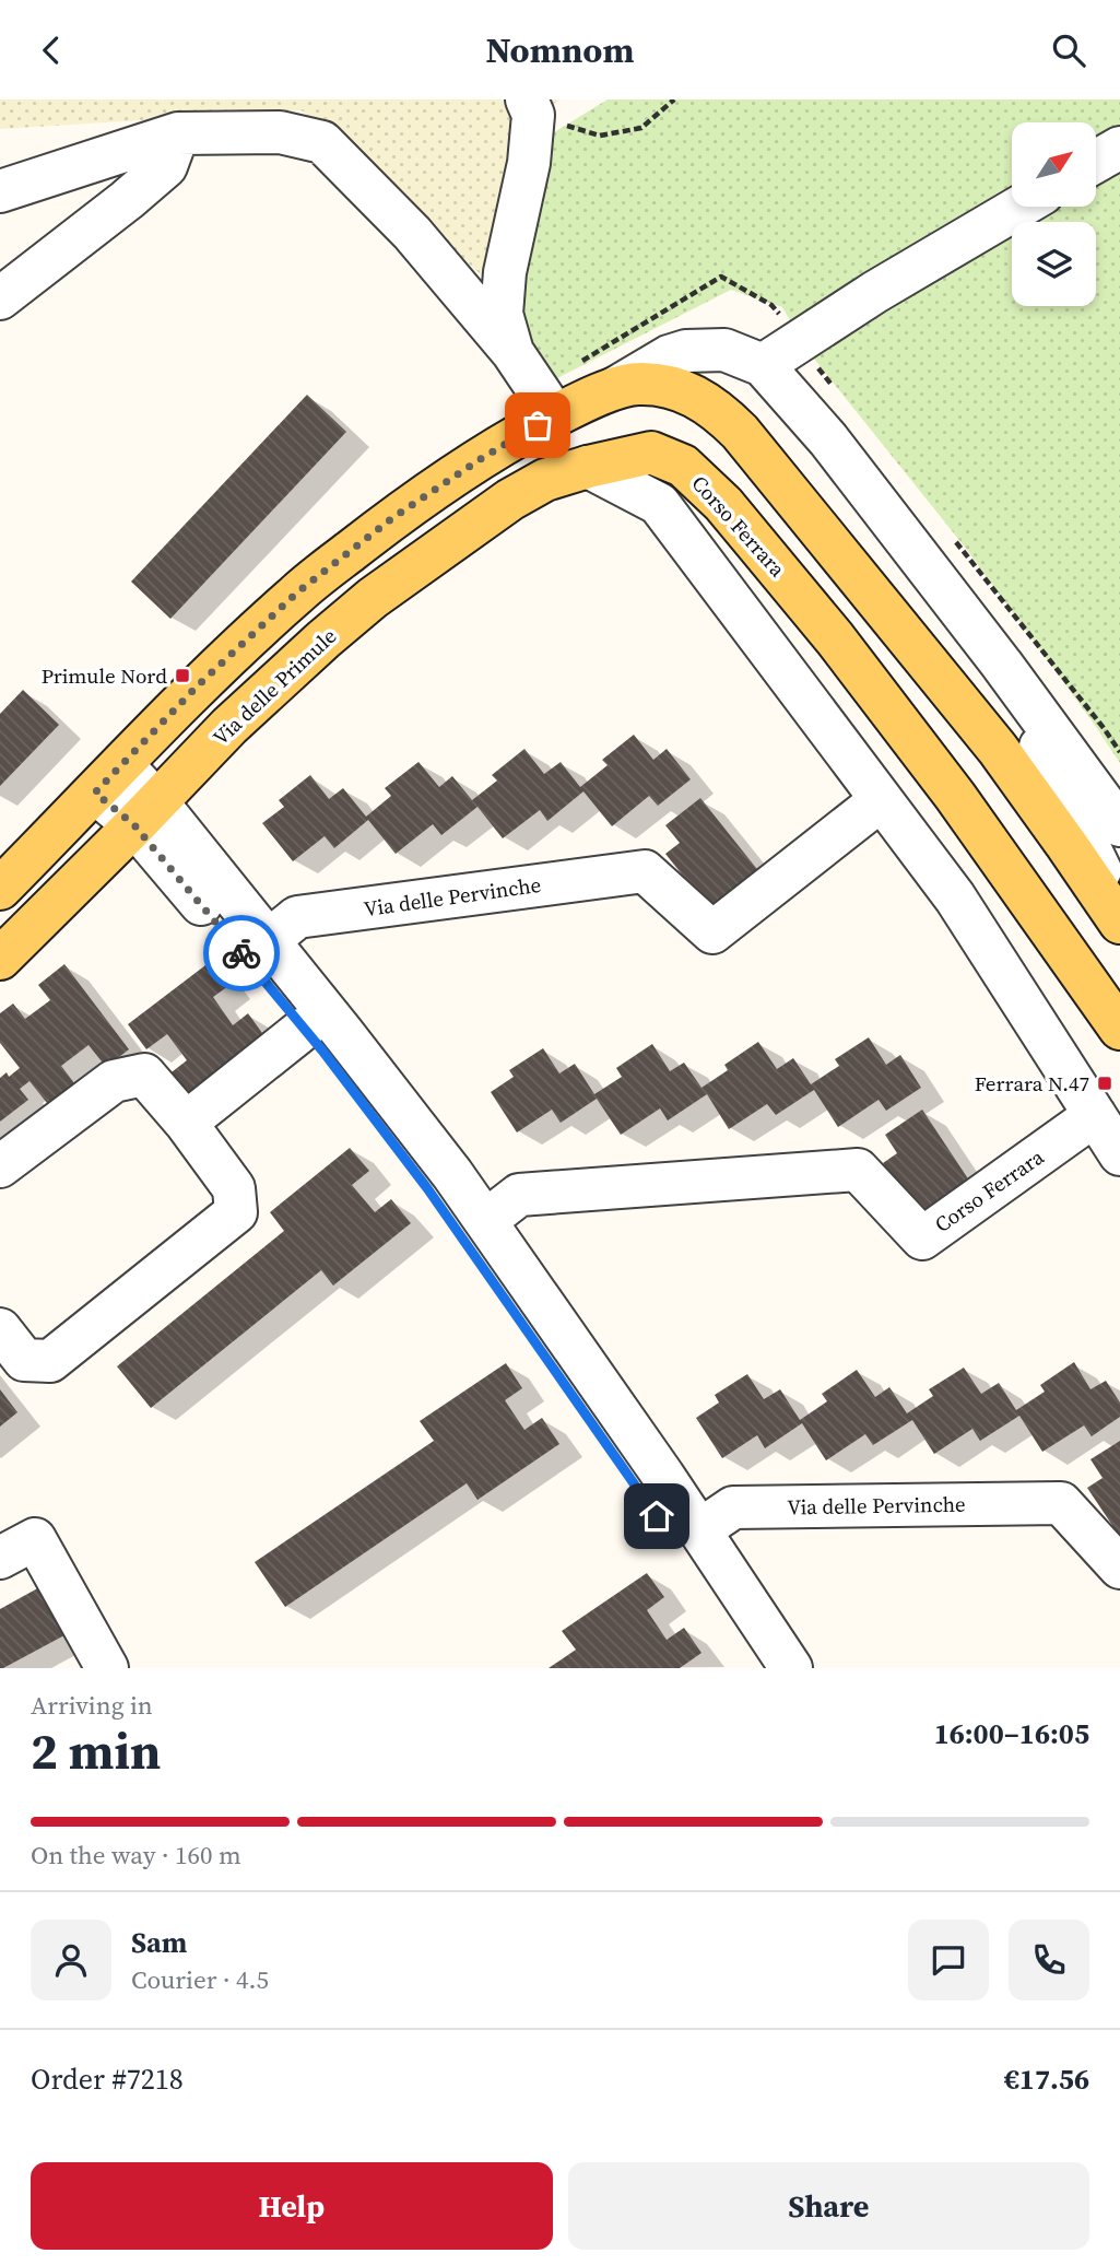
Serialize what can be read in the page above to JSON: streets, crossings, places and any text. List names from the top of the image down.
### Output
{
  "streets": {
    "main road": ["Corso Ferrara", "Via delle Primule"],
    "street": ["Via delle Pervinche"]
  },
  "crossings": [
    ["Corso Ferrara", "Via delle Primule"]
  ],
  "places": {
    "transit": ["Primule Nord", "Ferrara N.47"]
  },
  "north": "top right",
  "page": {
    "header": "Nomnom",
    "heading": ["2 min", "Arriving in", "16:00–16:05"],
    "panel": [
      "Sam",
      "Courier · 4.5",
      "Order #7218",
      "€17.56"
    ],
    "bar": "On the way · 160 m",
    "buttons": ["Help", "Share"]
  }
}
